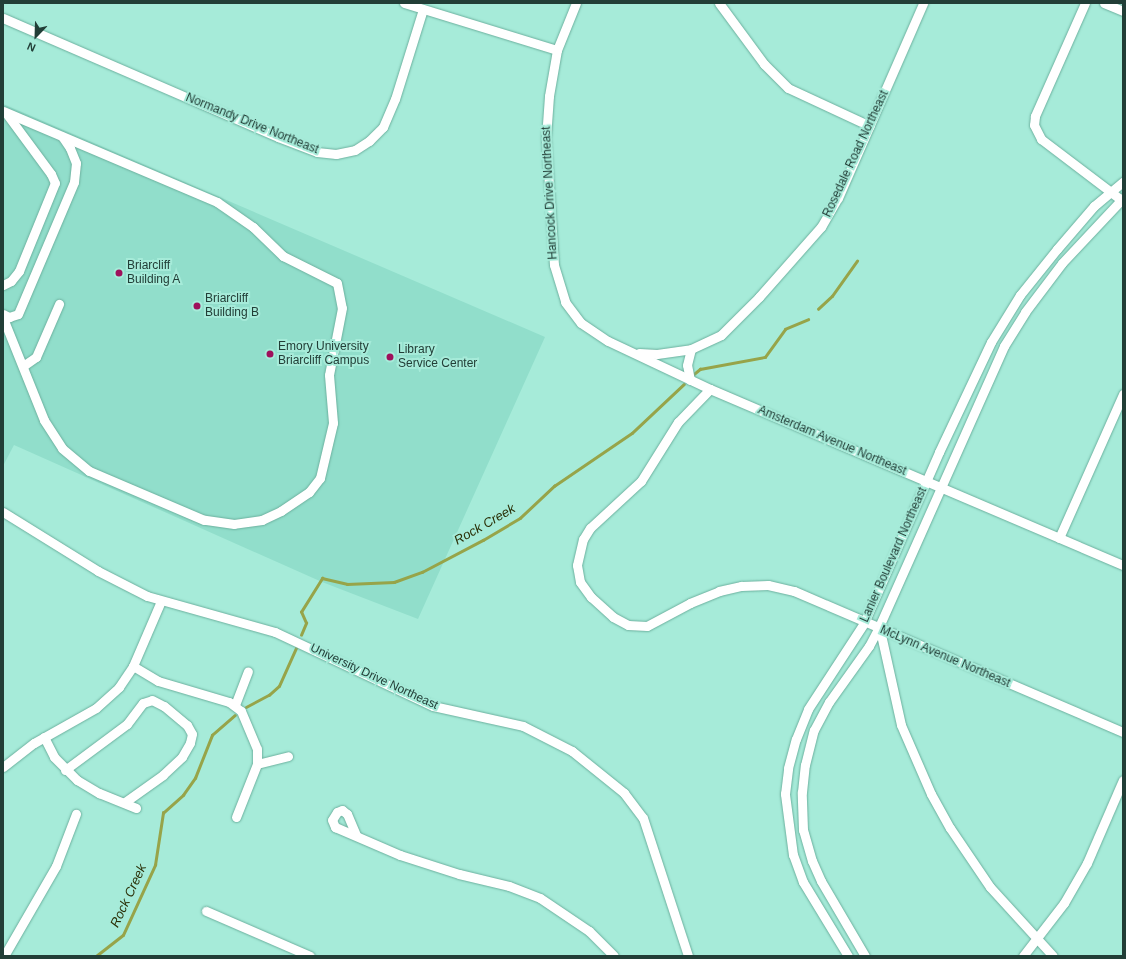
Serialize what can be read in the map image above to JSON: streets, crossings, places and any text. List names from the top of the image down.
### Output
{
  "streets": {
    "street": [
      "Normandy Drive Northeast",
      "Rosedale Road Northeast",
      "Hancock Drive Northeast",
      "Amsterdam Avenue Northeast",
      "Lanier Boulevard Northeast",
      "McLynn Avenue Northeast",
      "University Drive Northeast"
    ]
  },
  "crossings": [
    ["Rosedale Road Northeast", "Hancock Drive Northeast"],
    ["Rosedale Road Northeast", "Amsterdam Avenue Northeast"],
    ["Hancock Drive Northeast", "Amsterdam Avenue Northeast"],
    ["Amsterdam Avenue Northeast", "Lanier Boulevard Northeast"],
    ["Amsterdam Avenue Northeast", "McLynn Avenue Northeast"],
    ["Lanier Boulevard Northeast", "McLynn Avenue Northeast"]
  ],
  "water": ["Rock Creek"],
  "places": [
    "Briarcliff Building A",
    "Briarcliff Building B",
    "Emory University Briarcliff Campus",
    "Library Service Center"
  ],
  "north": "bottom left"
}
